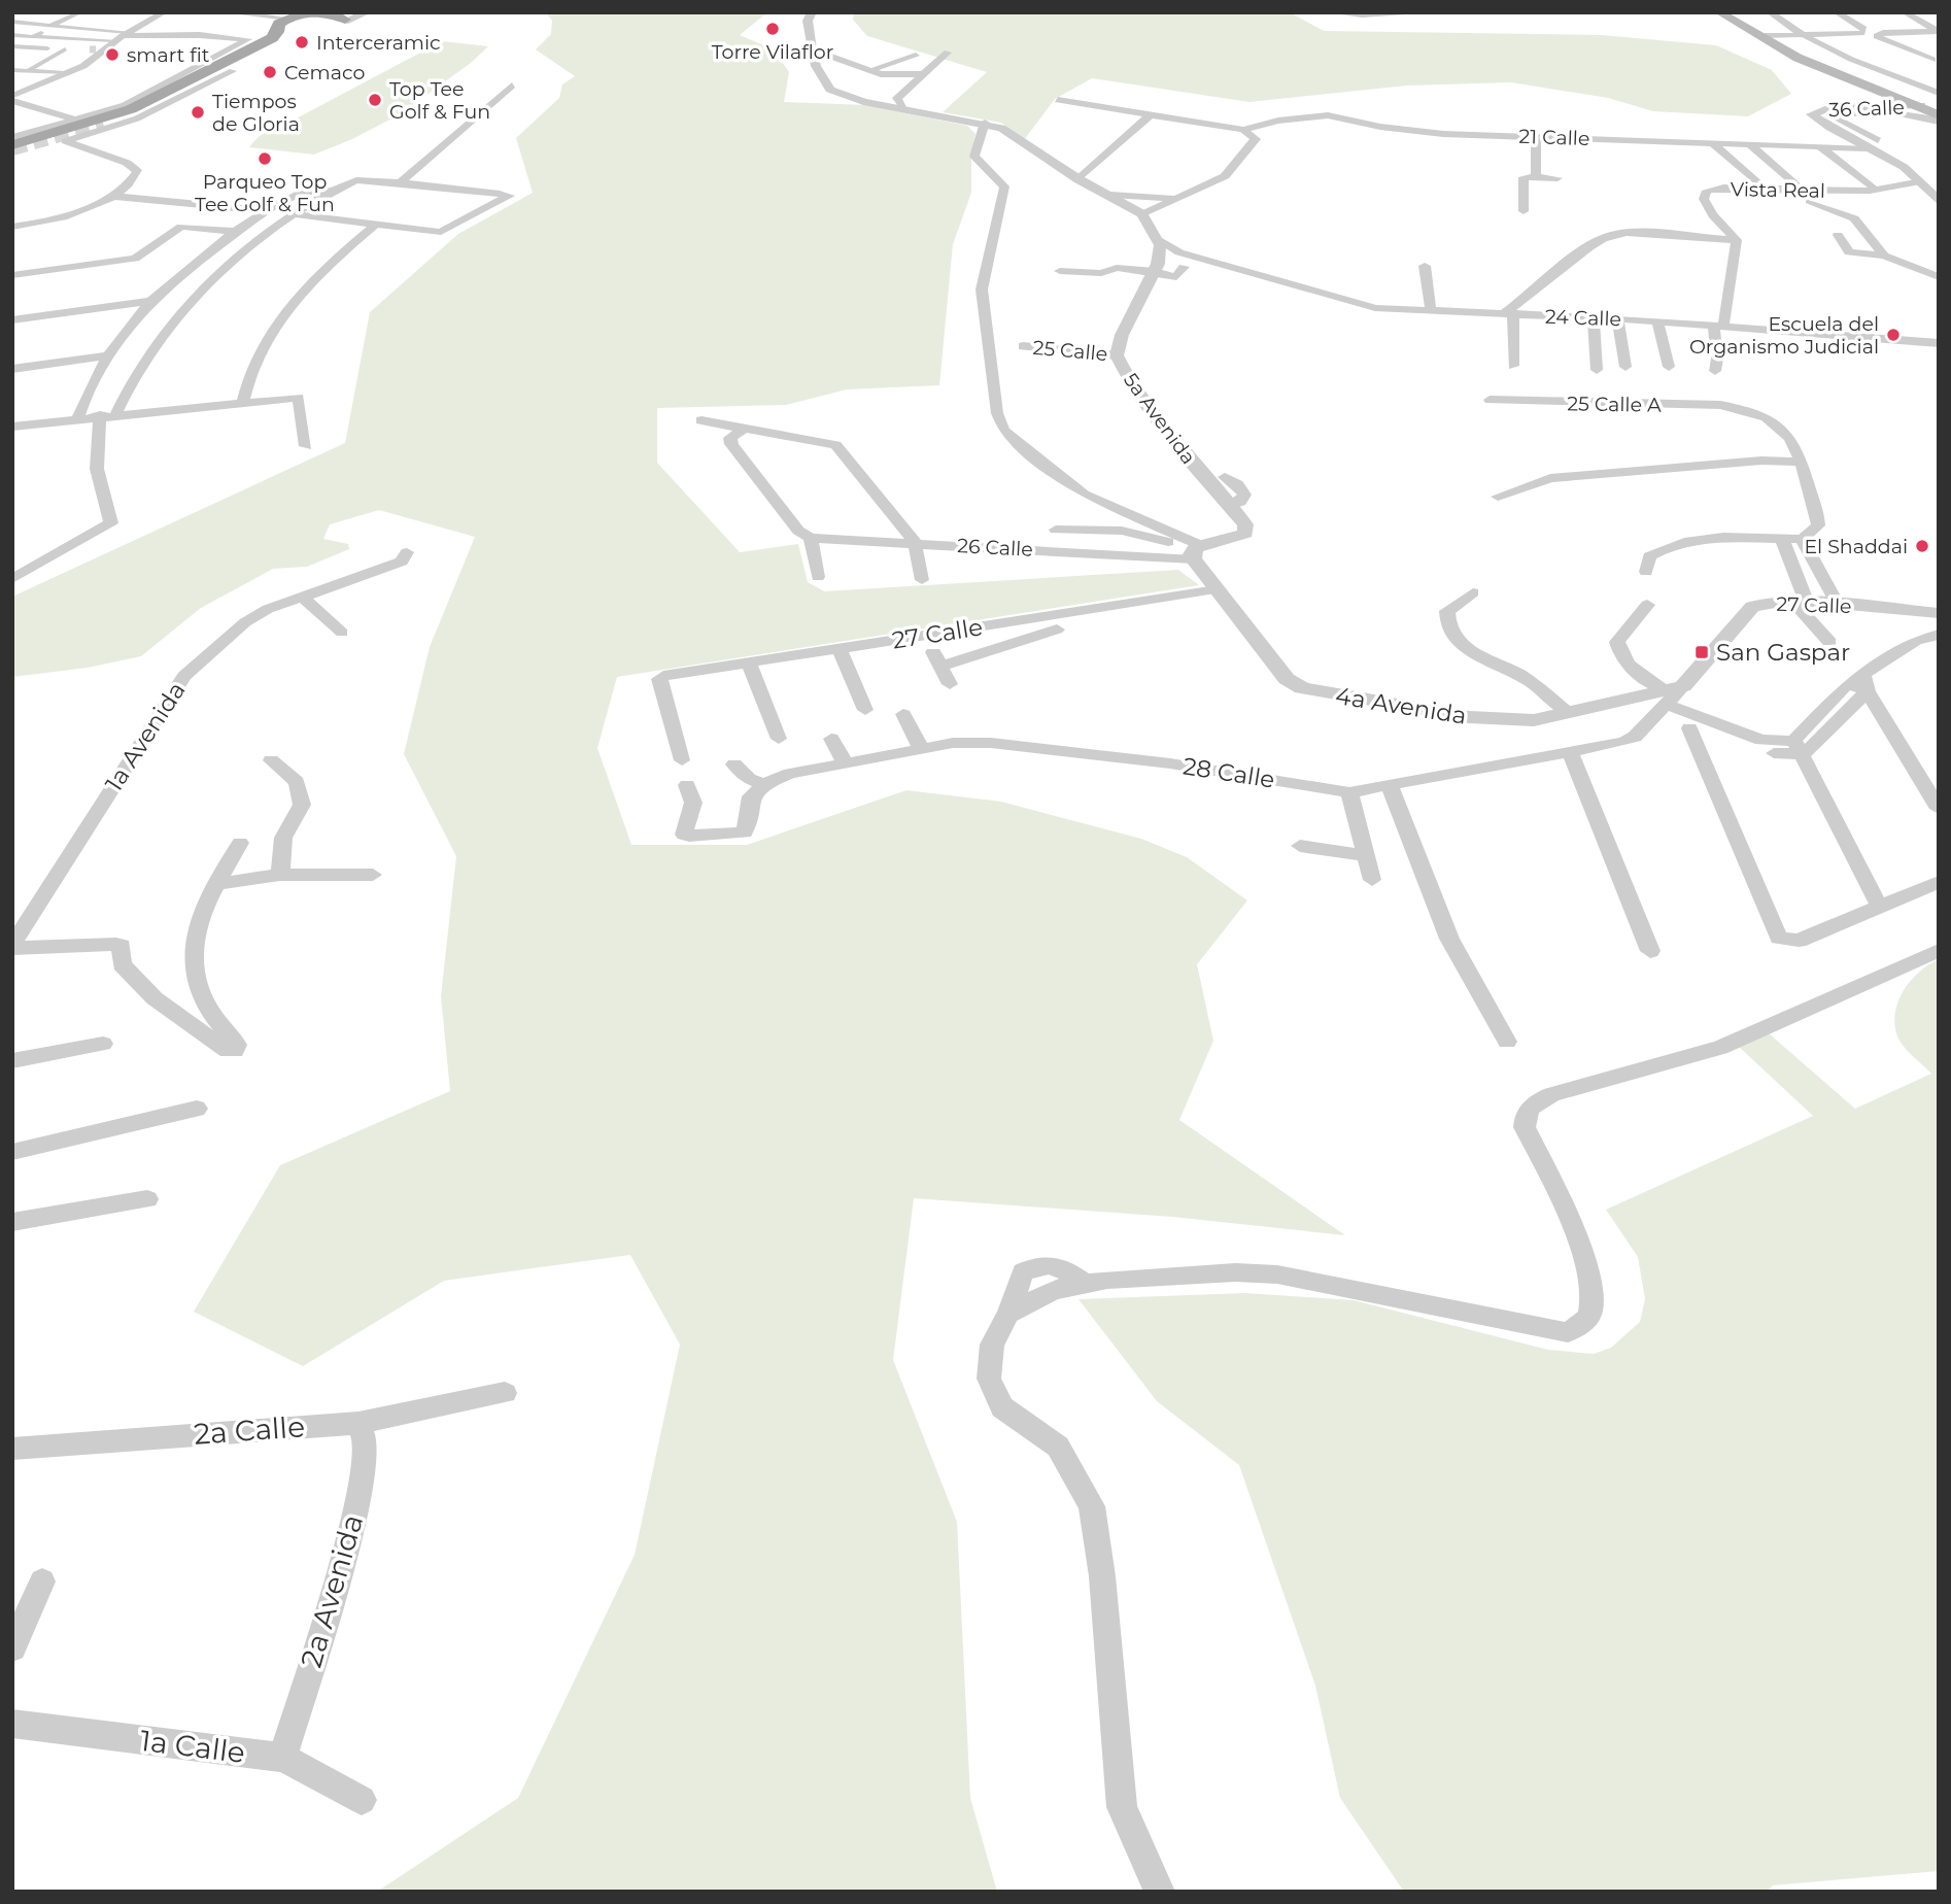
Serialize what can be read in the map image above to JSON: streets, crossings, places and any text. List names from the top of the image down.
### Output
{
  "streets": {
    "street": [
      "36 Calle",
      "21 Calle",
      "Vista Real",
      "24 Calle",
      "25 Calle",
      "25 Calle A",
      "5a Avenida",
      "26 Calle",
      "27 Calle",
      "4a Avenida",
      "1a Avenida",
      "28 Calle",
      "2a Calle",
      "2a Avenida",
      "1a Calle"
    ]
  },
  "crossings": [
    ["36 Calle", "21 Calle"],
    ["24 Calle", "5a Avenida"],
    ["25 Calle", "5a Avenida"],
    ["5a Avenida", "26 Calle"],
    ["5a Avenida", "4a Avenida"],
    ["26 Calle", "4a Avenida"],
    ["27 Calle", "4a Avenida"],
    ["27 Calle", "28 Calle"],
    ["4a Avenida", "28 Calle"],
    ["2a Calle", "2a Avenida"],
    ["2a Avenida", "1a Calle"]
  ],
  "places": {
    "other": [
      "Torre Vilaflor",
      "Interceramic",
      "smart fit",
      "Cemaco",
      "Top Tee Golf & Fun",
      "Tiempos de Gloria",
      "Parqueo Top Tee Golf & Fun",
      "Escuela del Organismo Judicial",
      "El Shaddai"
    ],
    "transit": ["San Gaspar"]
  }
}
